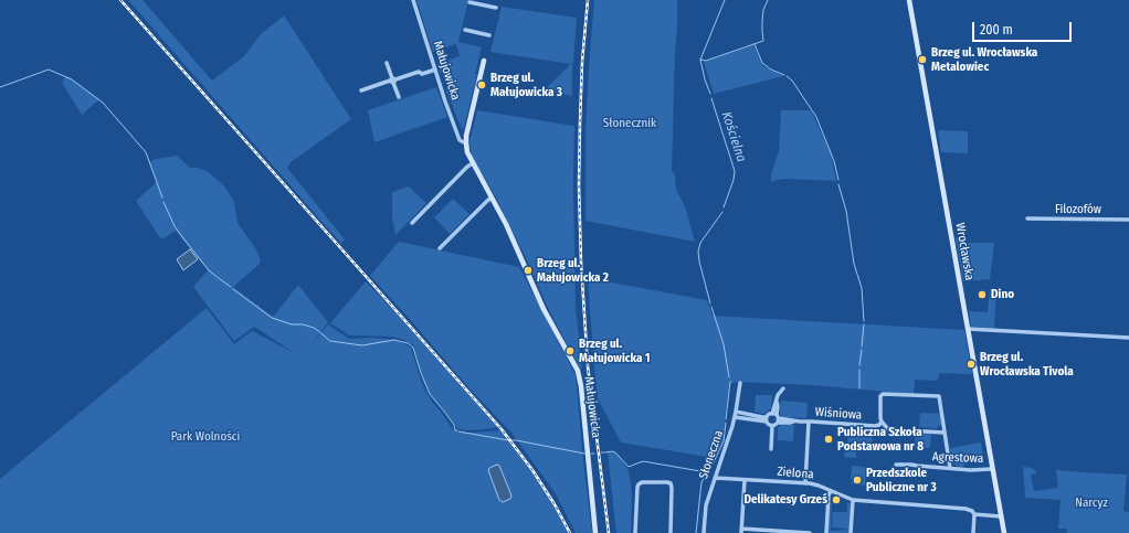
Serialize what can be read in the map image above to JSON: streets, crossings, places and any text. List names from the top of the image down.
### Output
{
  "streets": {
    "street": [
      "Małujowicka",
      "Filozofów",
      "Wrocławska",
      "Wiśniowa",
      "Słoneczna",
      "Agrestowa",
      "Zielona"
    ]
  },
  "crossings": [
    ["Wrocławska", "Agrestowa"],
    ["Wrocławska", "Zielona"],
    ["Słoneczna", "Zielona"]
  ],
  "water": ["Kościelna"],
  "parks": ["Słonecznik", "Park Wolności", "Narcyz"],
  "places": [
    "Brzeg ul. Wrocławska Metalowiec",
    "Brzeg ul. Małujowicka 3",
    "Brzeg ul. Małujowicka 2",
    "Dino",
    "Brzeg ul. Małujowicka 1",
    "Brzeg ul. Wrocławska Tivola",
    "Publiczna Szkoła Podstawowa nr 8",
    "Przedszkole Publiczne nr 3",
    "Delikatesy Grześ"
  ],
  "scale_bar": "200 m"
}
